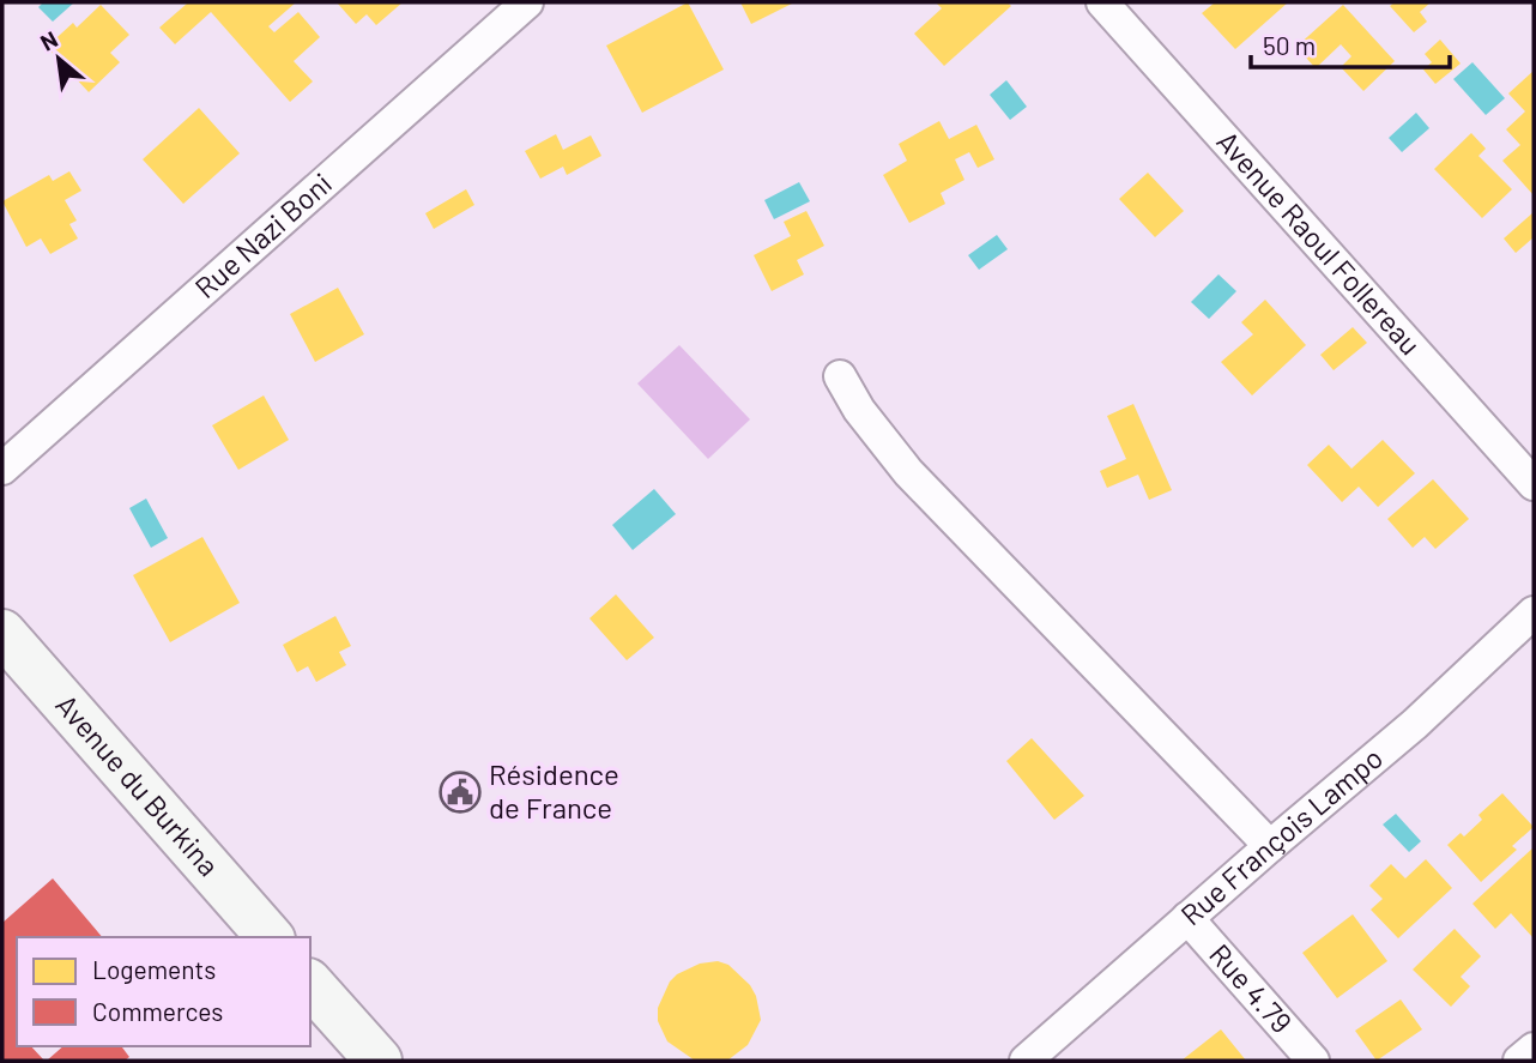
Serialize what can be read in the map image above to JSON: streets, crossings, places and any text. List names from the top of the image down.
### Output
{
  "streets": {
    "main road": ["Avenue du Burkina"],
    "street": [
      "Rue Nazi Boni",
      "Avenue Raoul Follereau",
      "Rue François Lampo",
      "Rue 4.79"
    ]
  },
  "crossings": [
    ["Rue François Lampo", "Rue 4.79"]
  ],
  "places": {
    "public building": ["Résidence de France"]
  },
  "legend": ["Logements", "Commerces"],
  "scale_bar": "50 m",
  "north": "top left"
}
